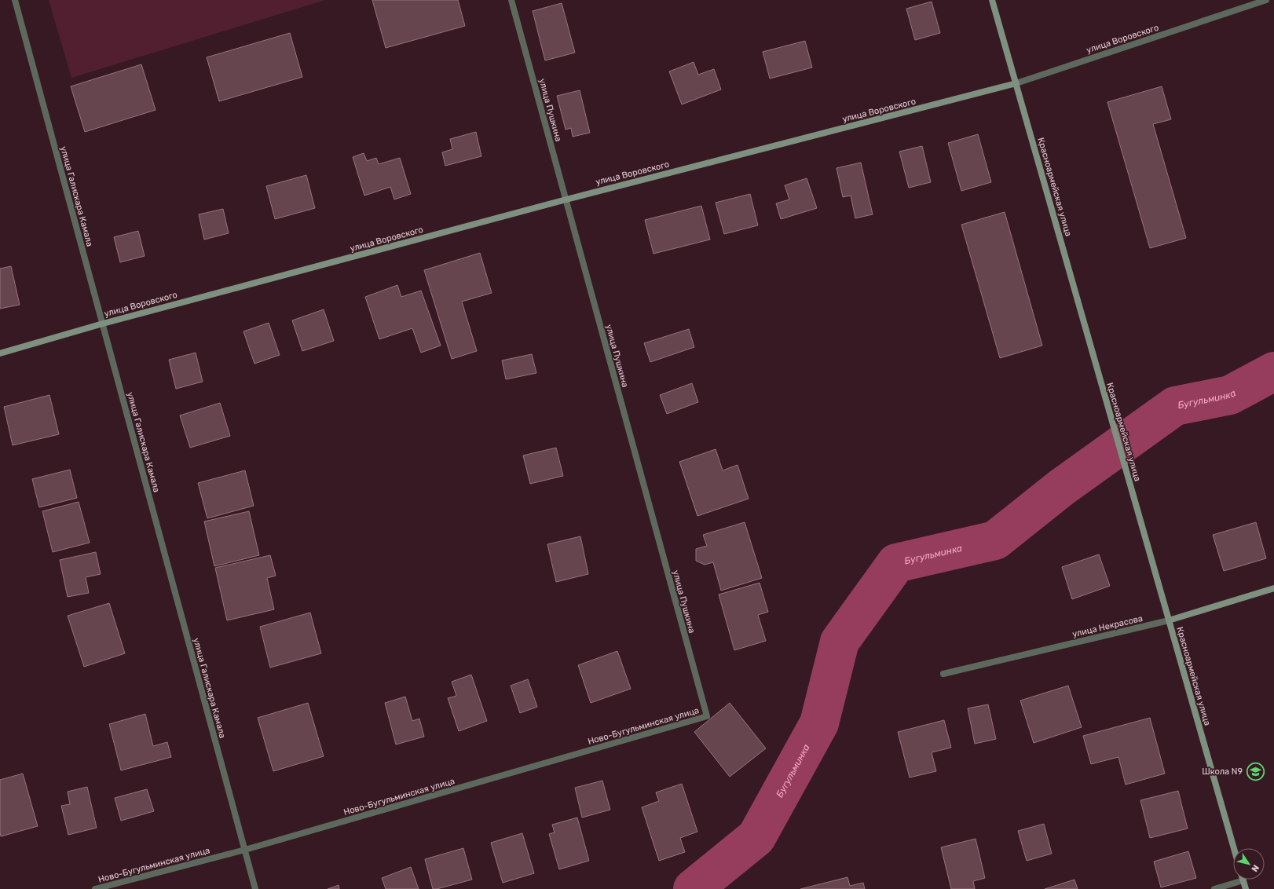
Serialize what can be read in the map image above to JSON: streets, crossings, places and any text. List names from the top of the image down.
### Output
{
  "streets": {
    "street": [
      "улица Воровского",
      "улица Пушкина",
      "Красноармейская улица",
      "улица Галискара Камала",
      "улица Некрасова",
      "Ново-Бугульминская улица"
    ]
  },
  "crossings": [
    ["улица Воровского", "улица Пушкина"],
    ["улица Воровского", "Красноармейская улица"],
    ["улица Воровского", "улица Галискара Камала"],
    ["улица Пушкина", "Ново-Бугульминская улица"],
    ["Красноармейская улица", "улица Некрасова"],
    ["улица Галискара Камала", "Ново-Бугульминская улица"]
  ],
  "water": ["Бугульминка"],
  "places": {
    "school or university": ["Школа N9"]
  },
  "north": "bottom right"
}
